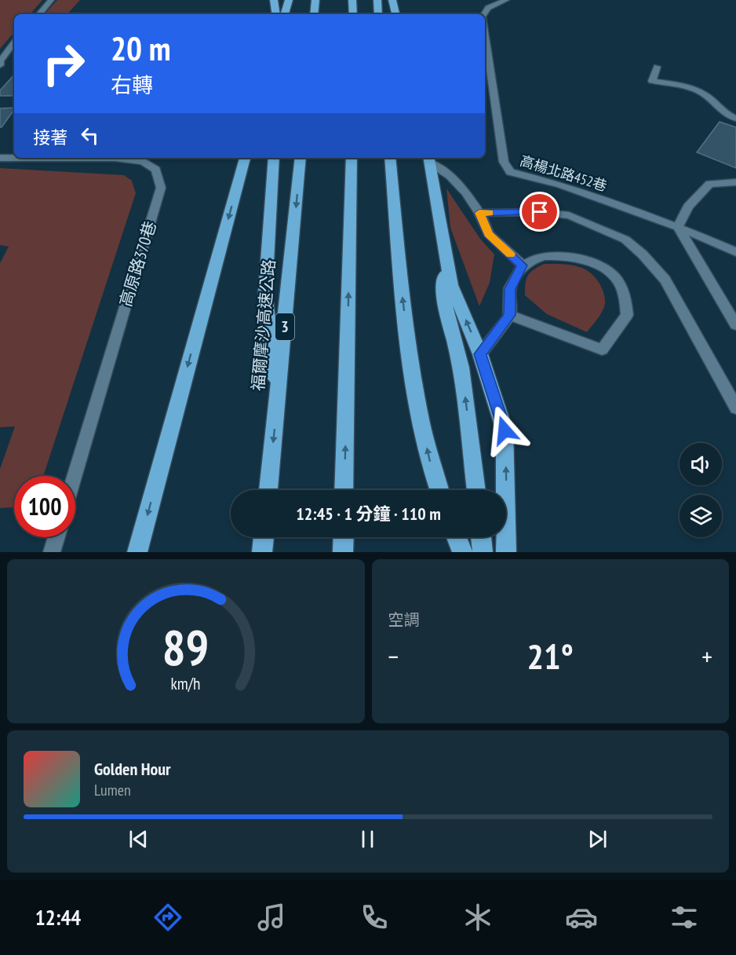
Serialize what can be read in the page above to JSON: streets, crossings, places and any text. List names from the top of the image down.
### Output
{
  "streets": {
    "highway": ["福爾摩沙高速公路", "3"],
    "street": ["高楊北路452巷", "高原路370巷"]
  },
  "page": {
    "turn": ["20 m", "右轉"],
    "then": "接著",
    "limit": "100",
    "trip": "12:45 · 1 分鐘 · 110 m",
    "tile": "空調",
    "heat": ["−", "21°", "+"],
    "song": ["Golden Hour", "Lumen"],
    "tabs": "12:44",
    "gauge": ["89", "km/h"]
  }
}
